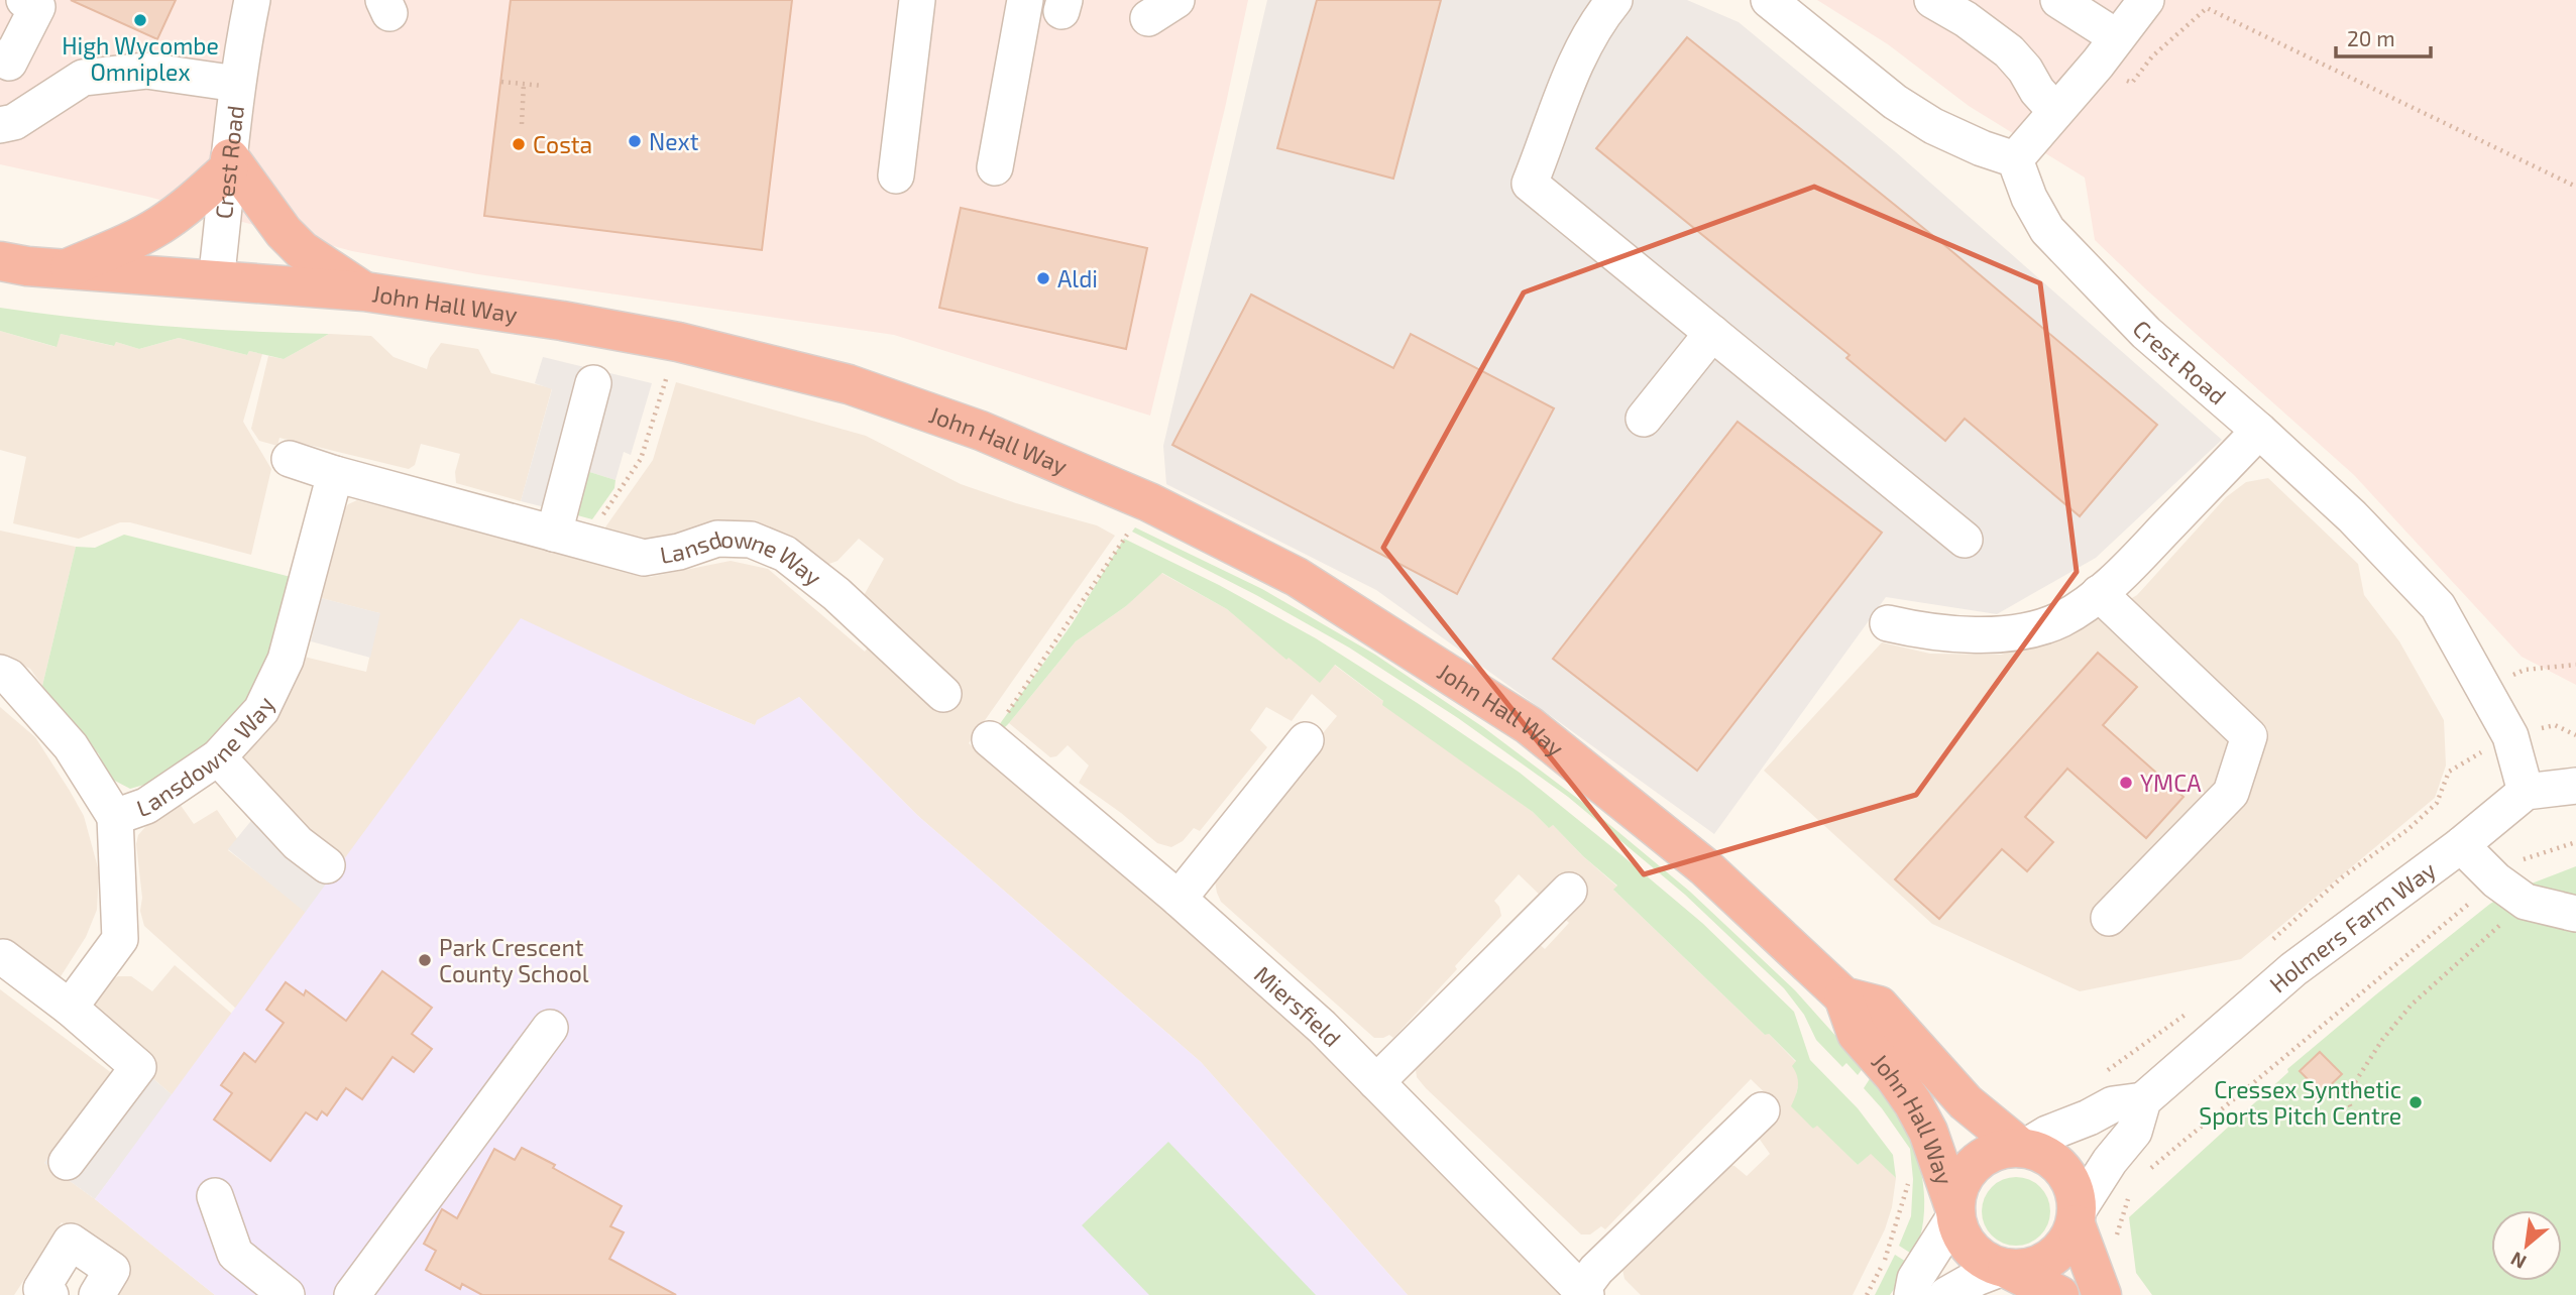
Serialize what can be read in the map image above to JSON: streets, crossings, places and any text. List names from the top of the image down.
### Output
{
  "streets": {
    "highway": ["John Hall Way"],
    "street": [
      "Crest Road",
      "Lansdowne Way",
      "Holmers Farm Way",
      "Miersfield"
    ]
  },
  "crossings": [
    ["Crest Road", "John Hall Way"],
    ["Crest Road", "Holmers Farm Way"]
  ],
  "places": [
    "High Wycombe Omniplex",
    "Next",
    "Costa",
    "Aldi",
    "YMCA",
    "Park Crescent County School",
    "Cressex Synthetic Sports Pitch Centre"
  ],
  "scale_bar": "20 m",
  "north": "bottom left"
}
